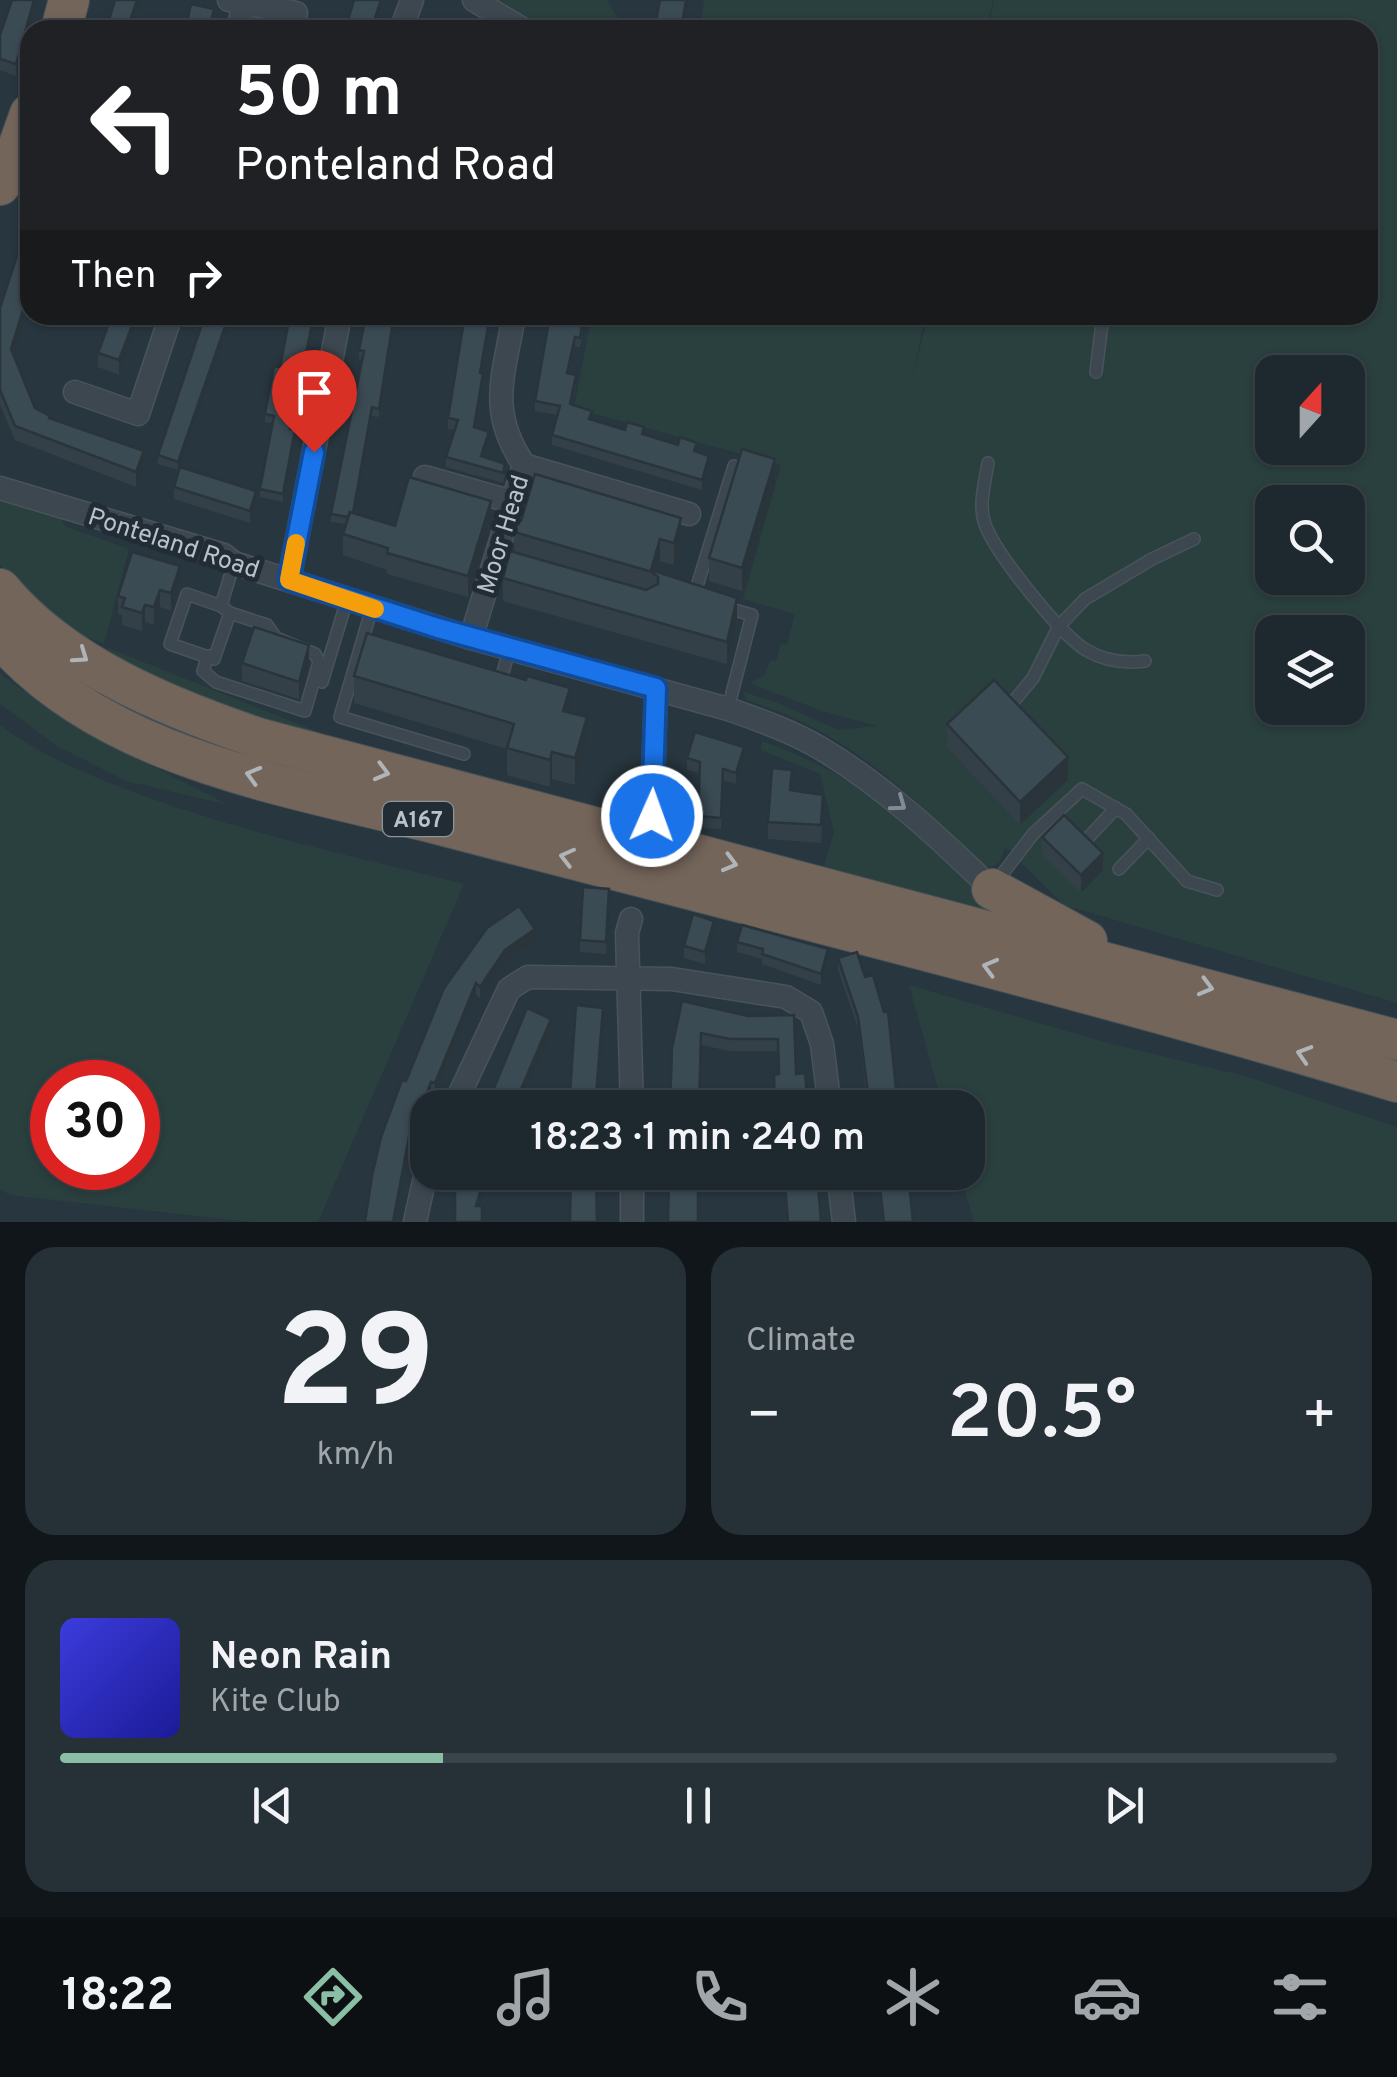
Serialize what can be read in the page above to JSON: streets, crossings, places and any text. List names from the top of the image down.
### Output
{
  "streets": {
    "highway": ["A167"],
    "street": ["Moor Head", "Ponteland Road"]
  },
  "crossings": [
    ["Moor Head", "Ponteland Road"]
  ],
  "north": "top",
  "page": {
    "turn": ["50 m", "Ponteland Road"],
    "then": "Then",
    "limit": "30",
    "trip": "18:23 · 1 min · 240 m",
    "tile": [
      ["29", "km/h"],
      "Climate"
    ],
    "heat": ["−", "20.5°", "+"],
    "song": ["Neon Rain", "Kite Club"],
    "tabs": "18:22"
  }
}
